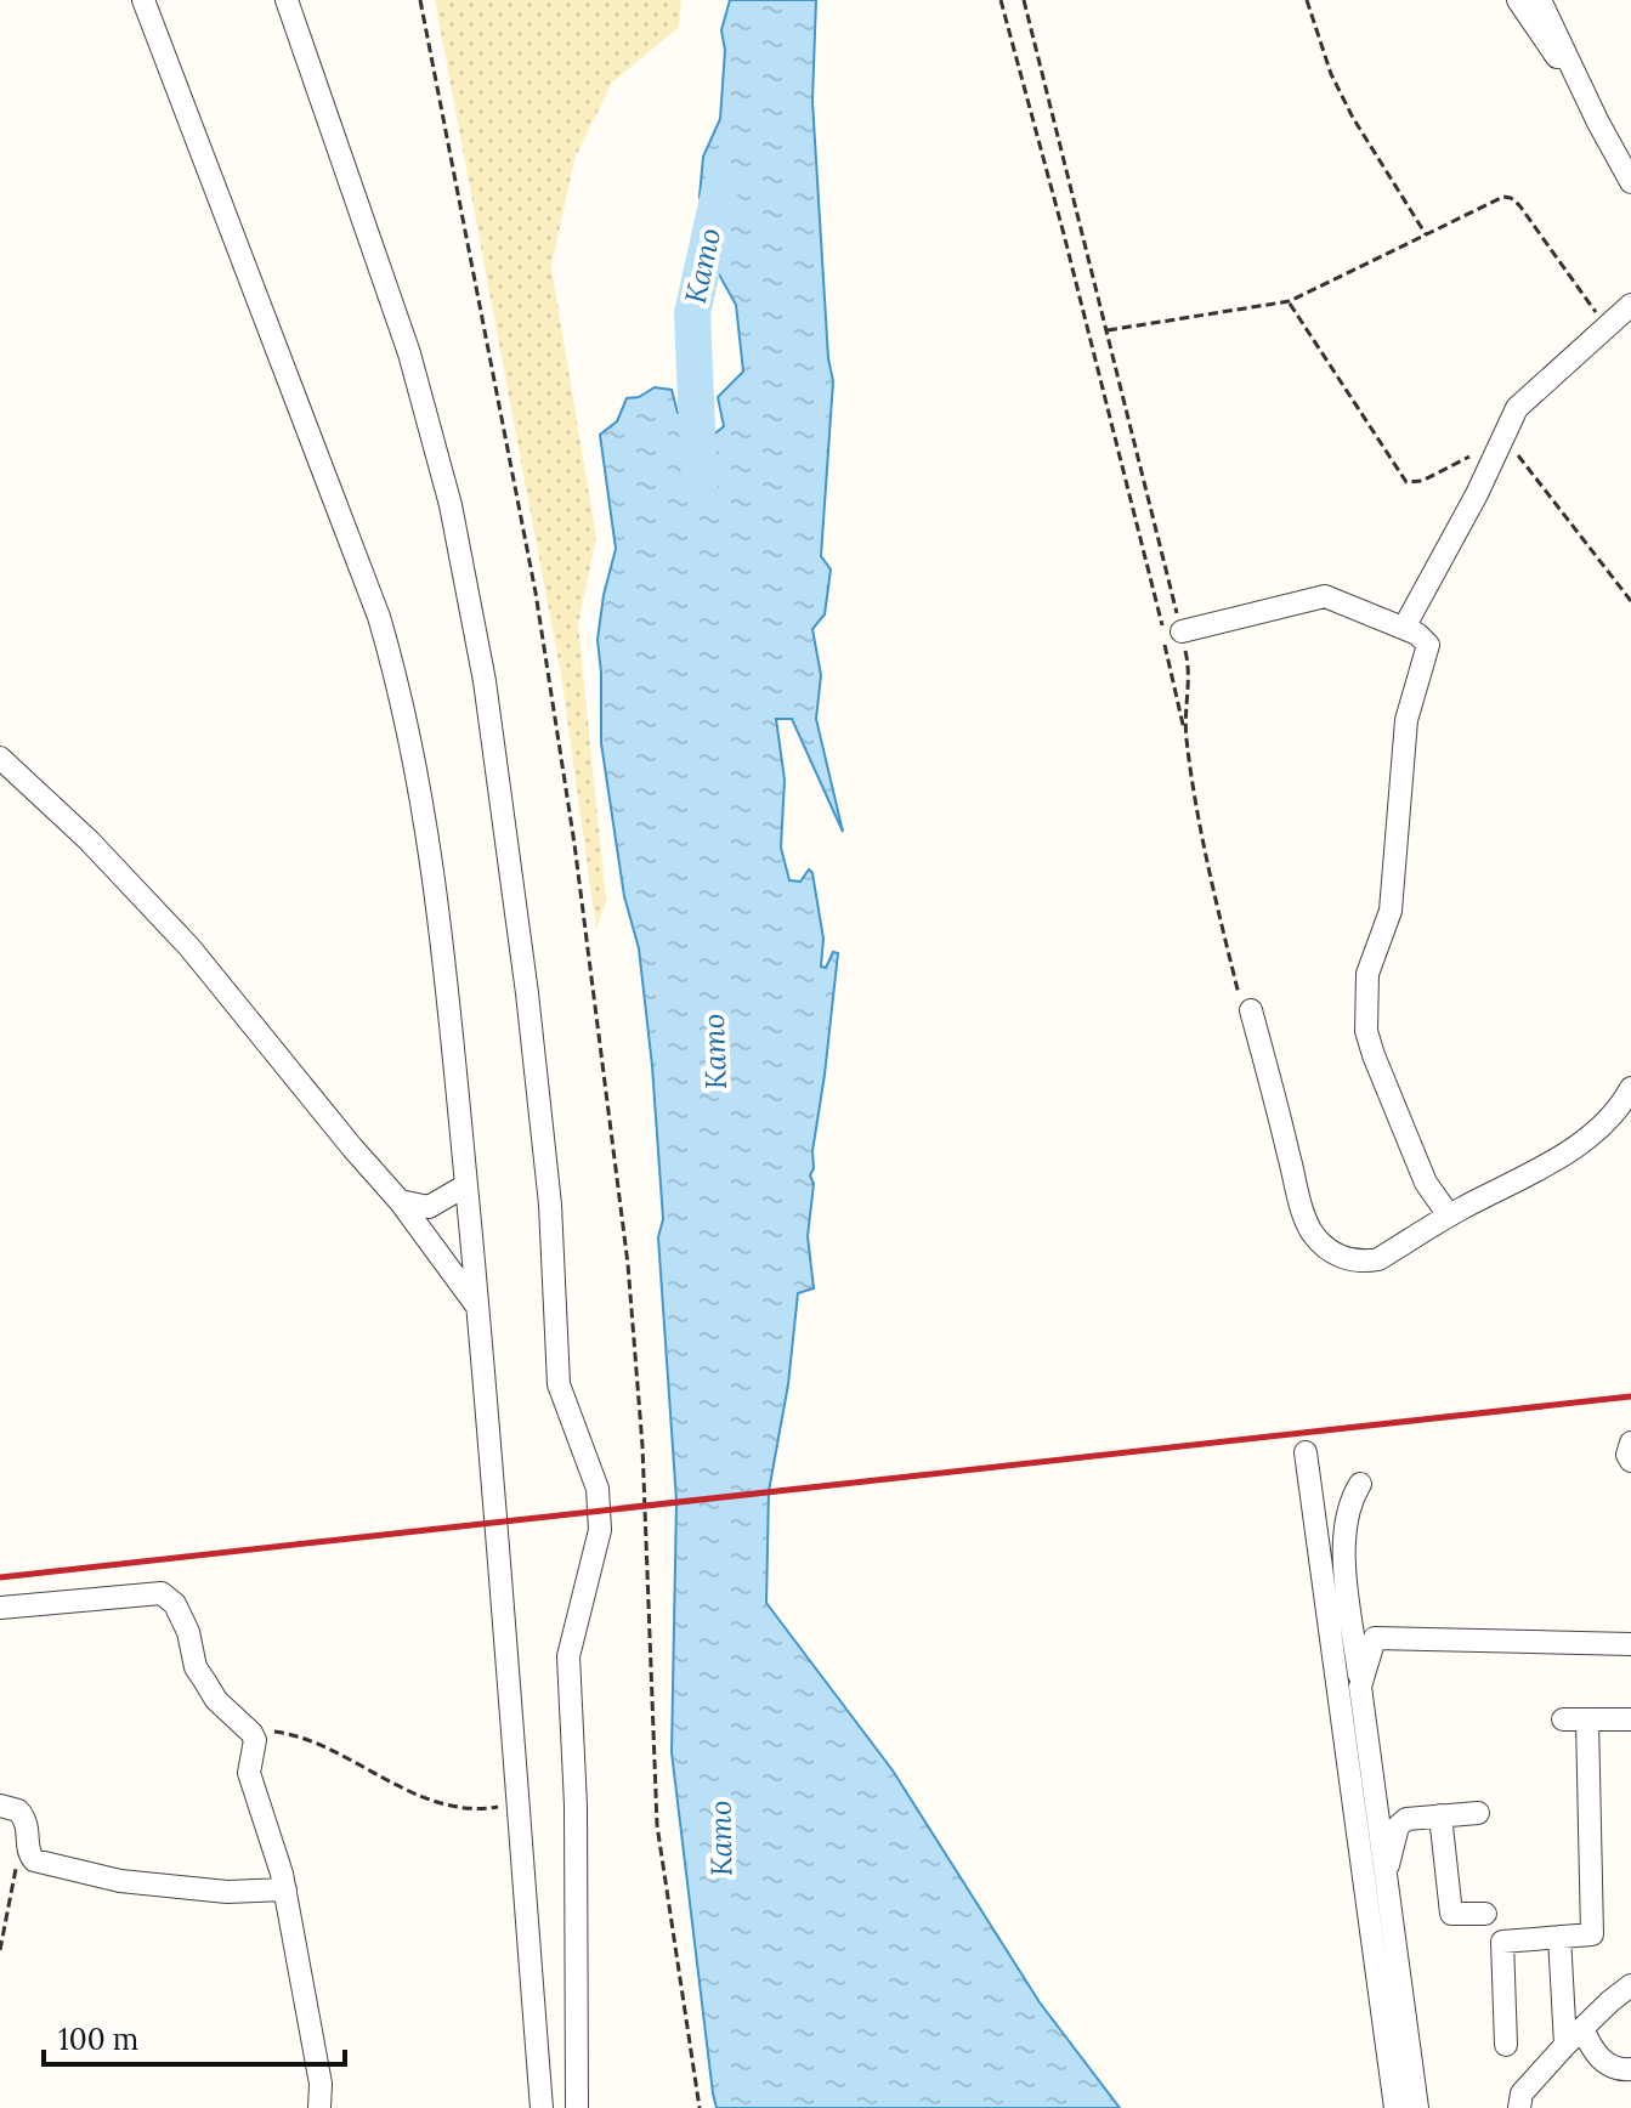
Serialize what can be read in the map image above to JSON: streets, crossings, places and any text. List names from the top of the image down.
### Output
{
  "water": ["Kamo"],
  "scale_bar": "100 m"
}
